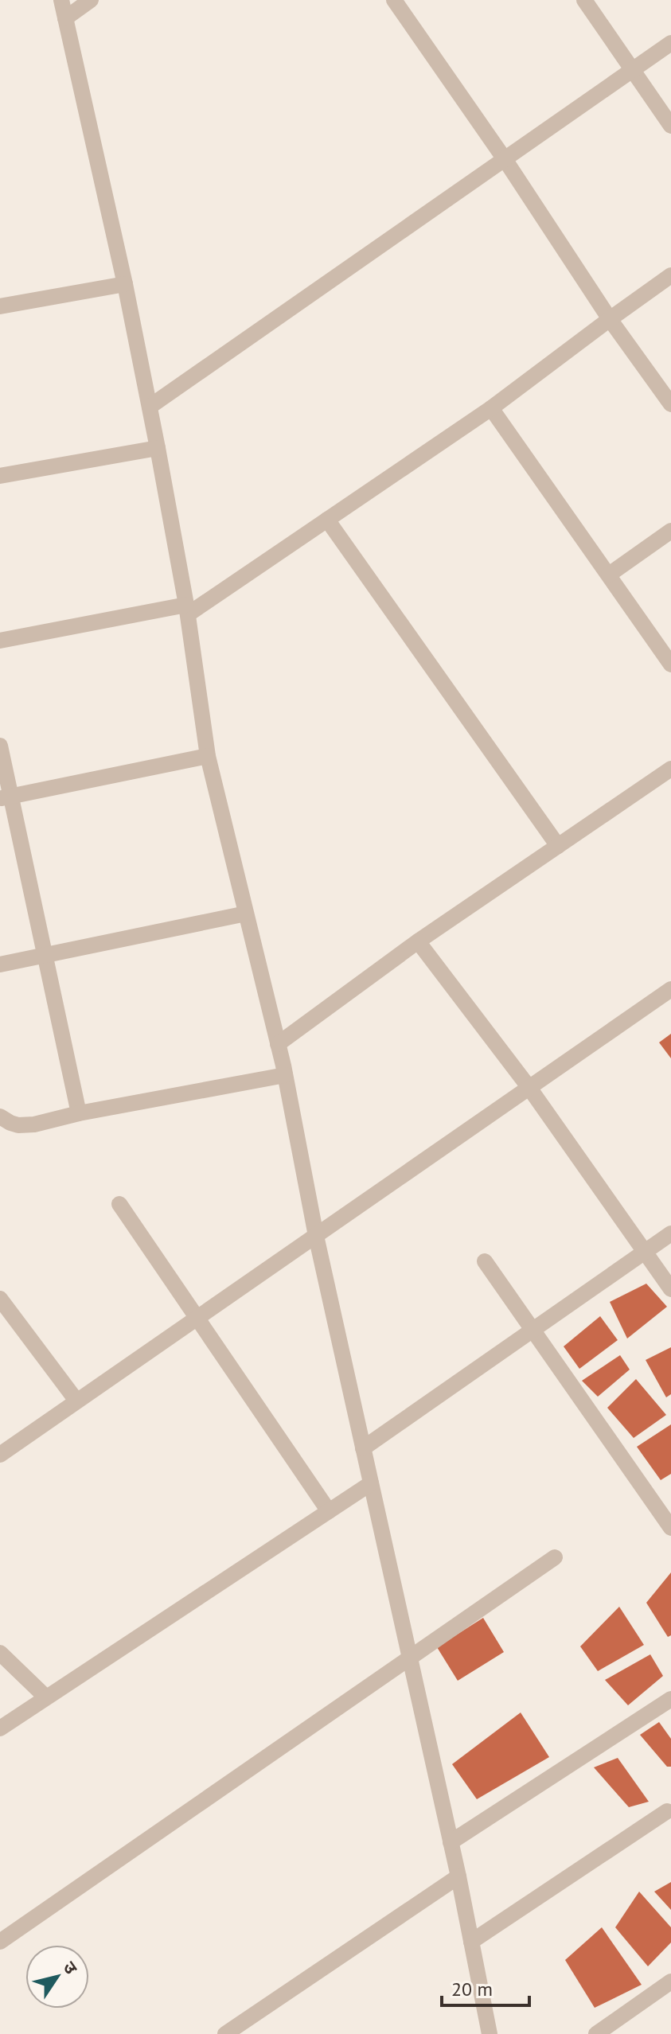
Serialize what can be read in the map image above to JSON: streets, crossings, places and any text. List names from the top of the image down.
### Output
{
  "scale_bar": "20 m",
  "north": "top right"
}
